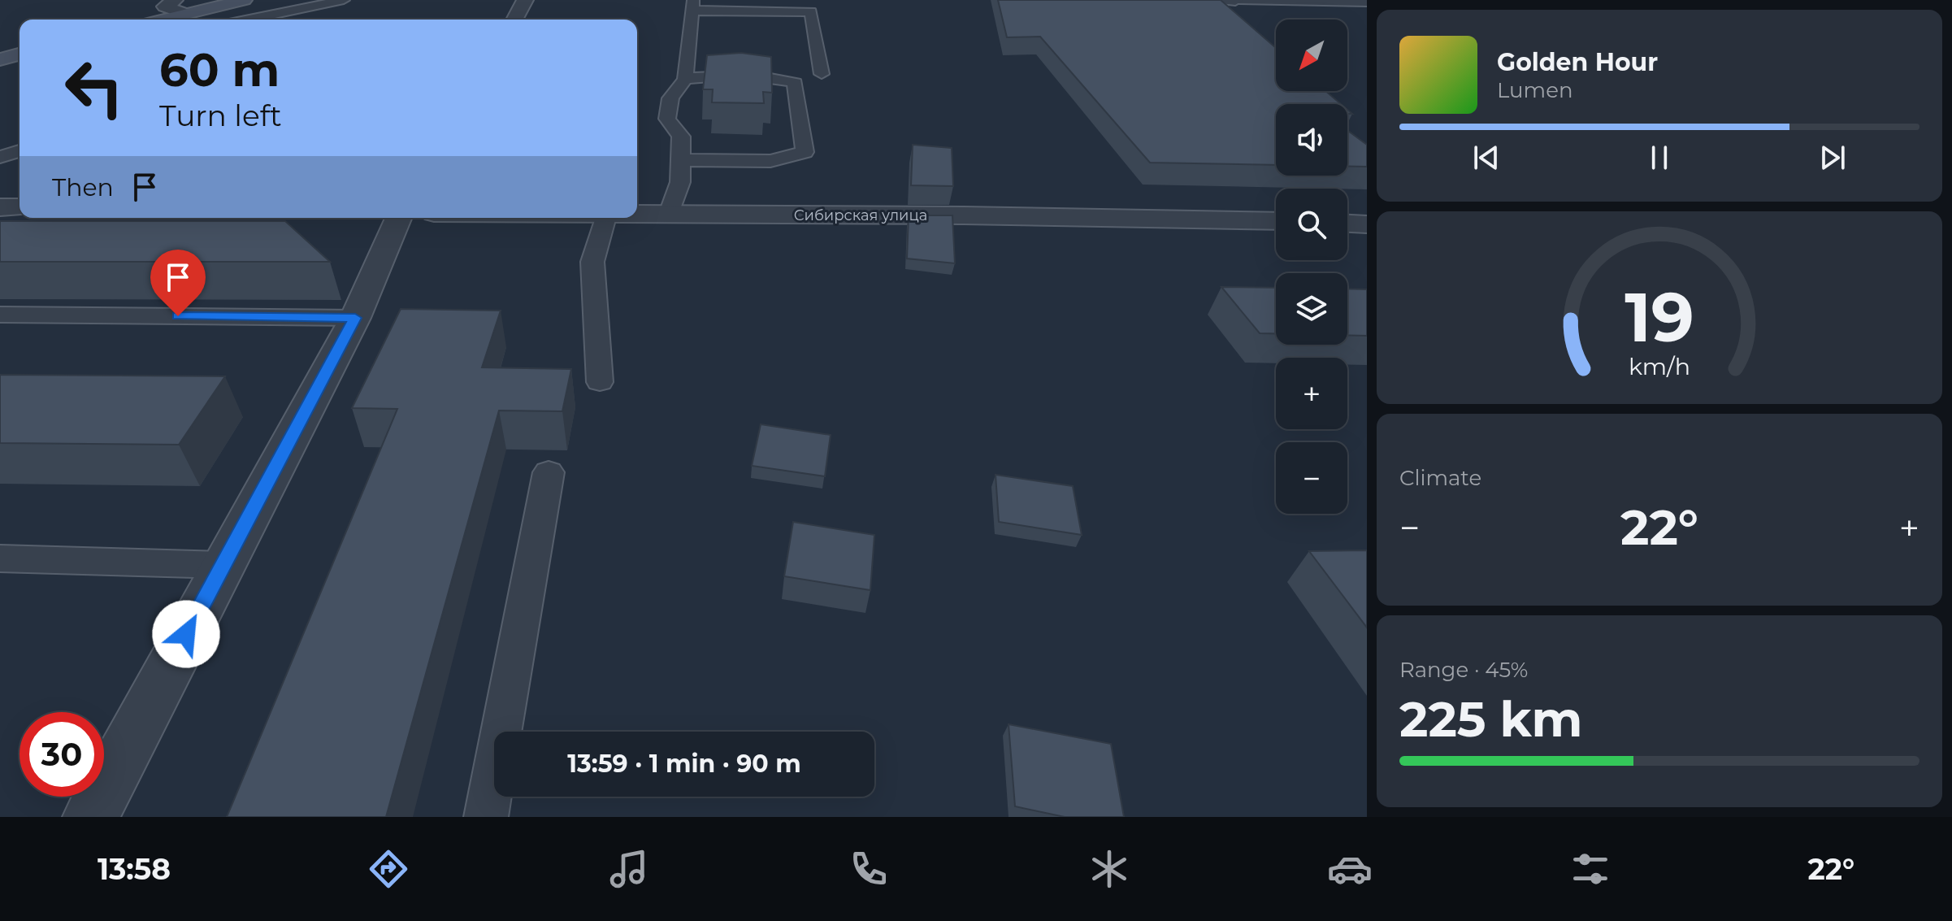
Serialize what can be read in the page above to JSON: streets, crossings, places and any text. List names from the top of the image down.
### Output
{
  "streets": {
    "street": ["Сибирская улица"]
  },
  "north": "bottom left",
  "page": {
    "map_buttons": ["+", "−"],
    "turn": ["60 m", "Turn left"],
    "song": ["Golden Hour", "Lumen"],
    "then": "Then",
    "tile": [
      "Climate",
      ["Range · 45%", "225 km"]
    ],
    "heat": ["−", "22°", "+"],
    "limit": "30",
    "trip": "13:59 · 1 min · 90 m",
    "tabs": ["13:58", "22°"],
    "gauge": ["19", "km/h"]
  }
}
